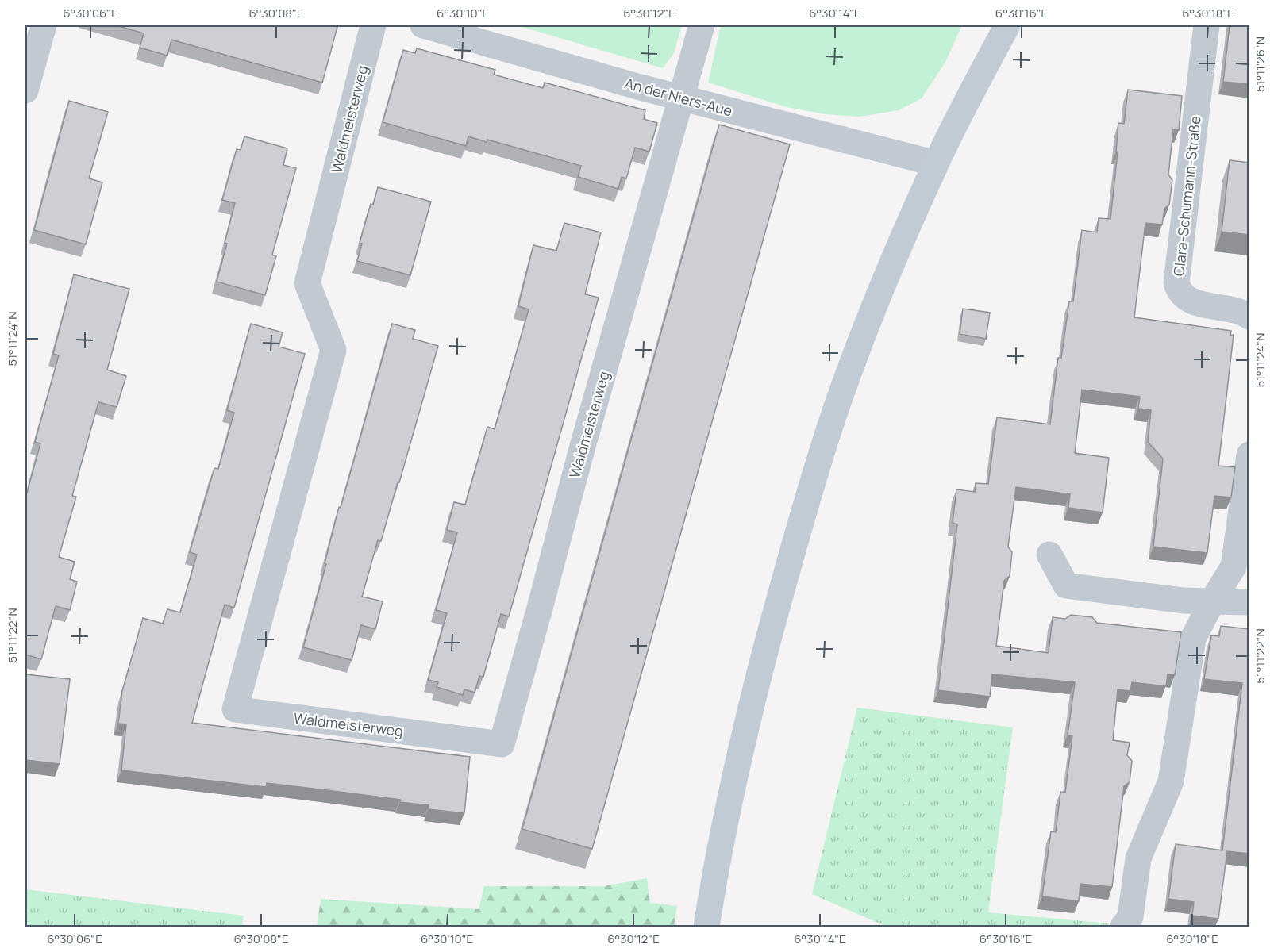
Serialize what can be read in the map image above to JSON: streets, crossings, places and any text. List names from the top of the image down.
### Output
{
  "streets": {
    "street": ["An der Niers-Aue", "Waldmeisterweg", "Clara-Schumann-Straße"]
  },
  "crossings": [
    ["An der Niers-Aue", "Waldmeisterweg"]
  ],
  "coordinates": [
    "6°30'06\"E",
    "6°30'08\"E",
    "6°30'10\"E",
    "6°30'12\"E",
    "6°30'14\"E",
    "6°30'16\"E",
    "6°30'18\"E",
    "51°11'26\"N",
    "51°11'24\"N",
    "51°11'22\"N"
  ]
}
